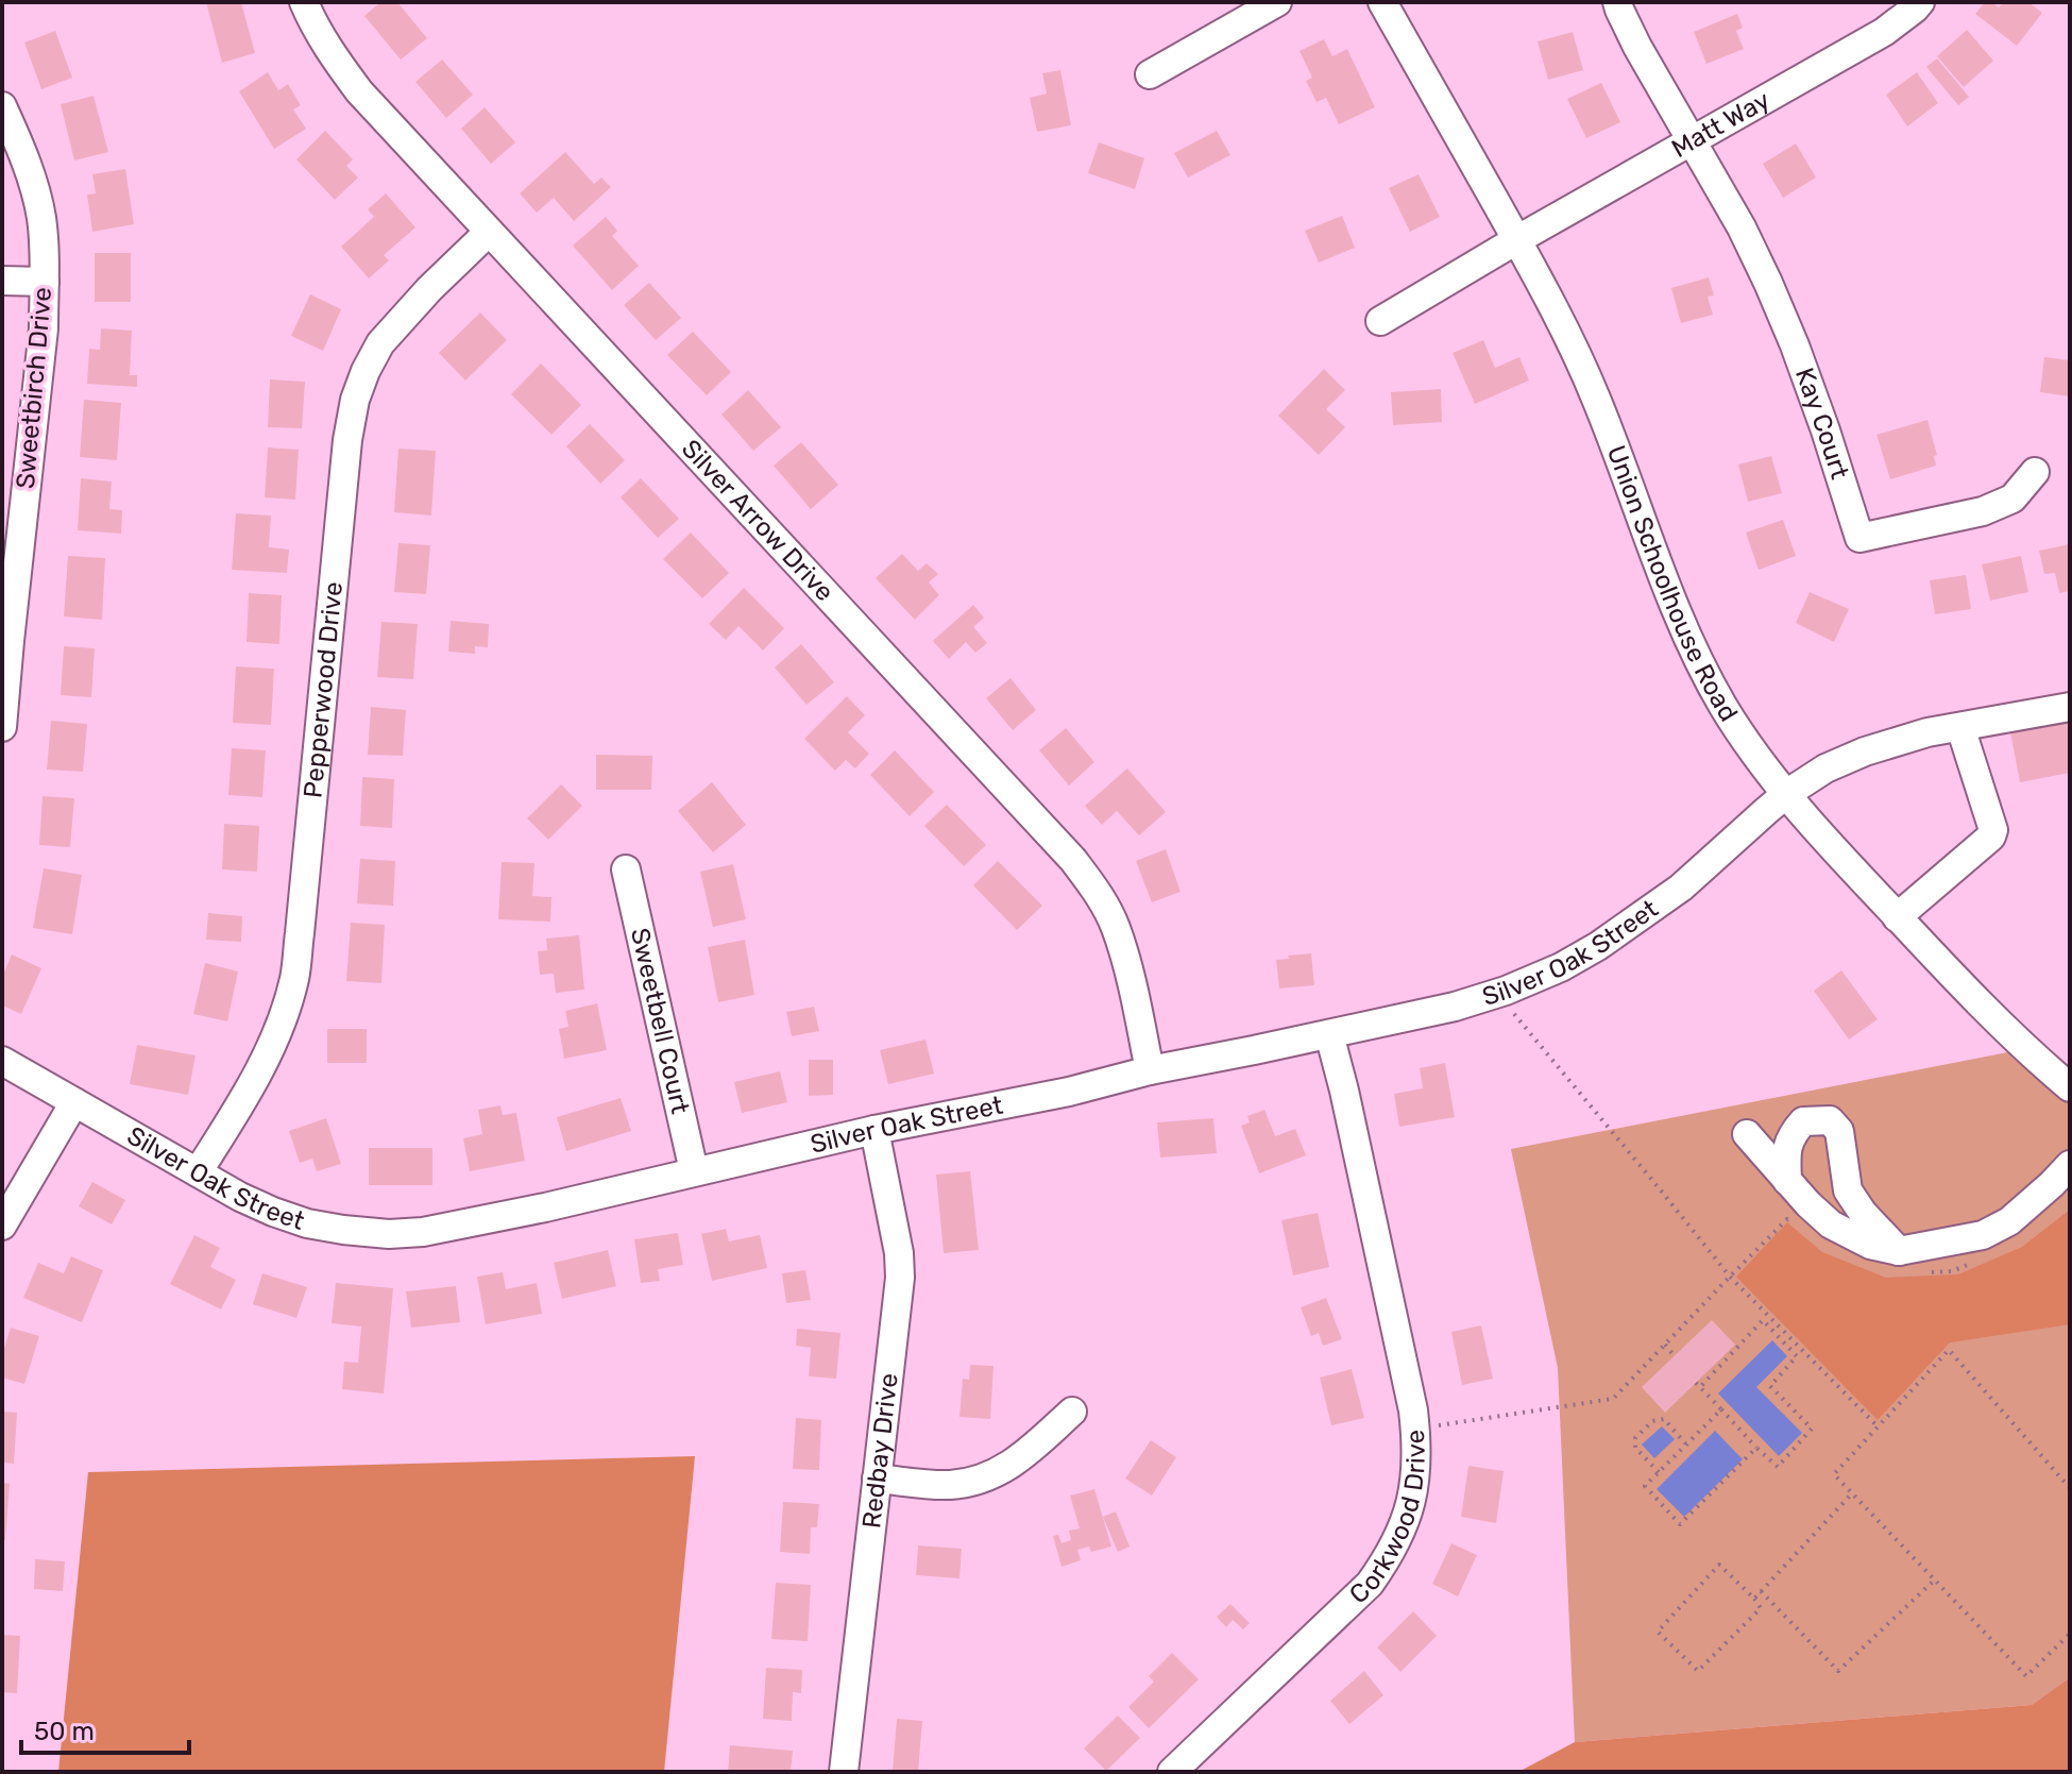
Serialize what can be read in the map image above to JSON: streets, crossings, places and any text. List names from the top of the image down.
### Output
{
  "streets": {
    "street": [
      "Matt Way",
      "Sweetbirch Drive",
      "Kay Court",
      "Silver Arrow Drive",
      "Union Schoolhouse Road",
      "Pepperwood Drive",
      "Silver Oak Street",
      "Sweetbell Court",
      "Redbay Drive",
      "Corkwood Drive"
    ]
  },
  "crossings": [
    ["Matt Way", "Kay Court"],
    ["Matt Way", "Union Schoolhouse Road"],
    ["Silver Arrow Drive", "Pepperwood Drive"],
    ["Silver Arrow Drive", "Silver Oak Street"],
    ["Union Schoolhouse Road", "Silver Oak Street"],
    ["Pepperwood Drive", "Silver Oak Street"],
    ["Silver Oak Street", "Sweetbell Court"],
    ["Silver Oak Street", "Redbay Drive"],
    ["Silver Oak Street", "Corkwood Drive"]
  ],
  "scale_bar": "50 m"
}
